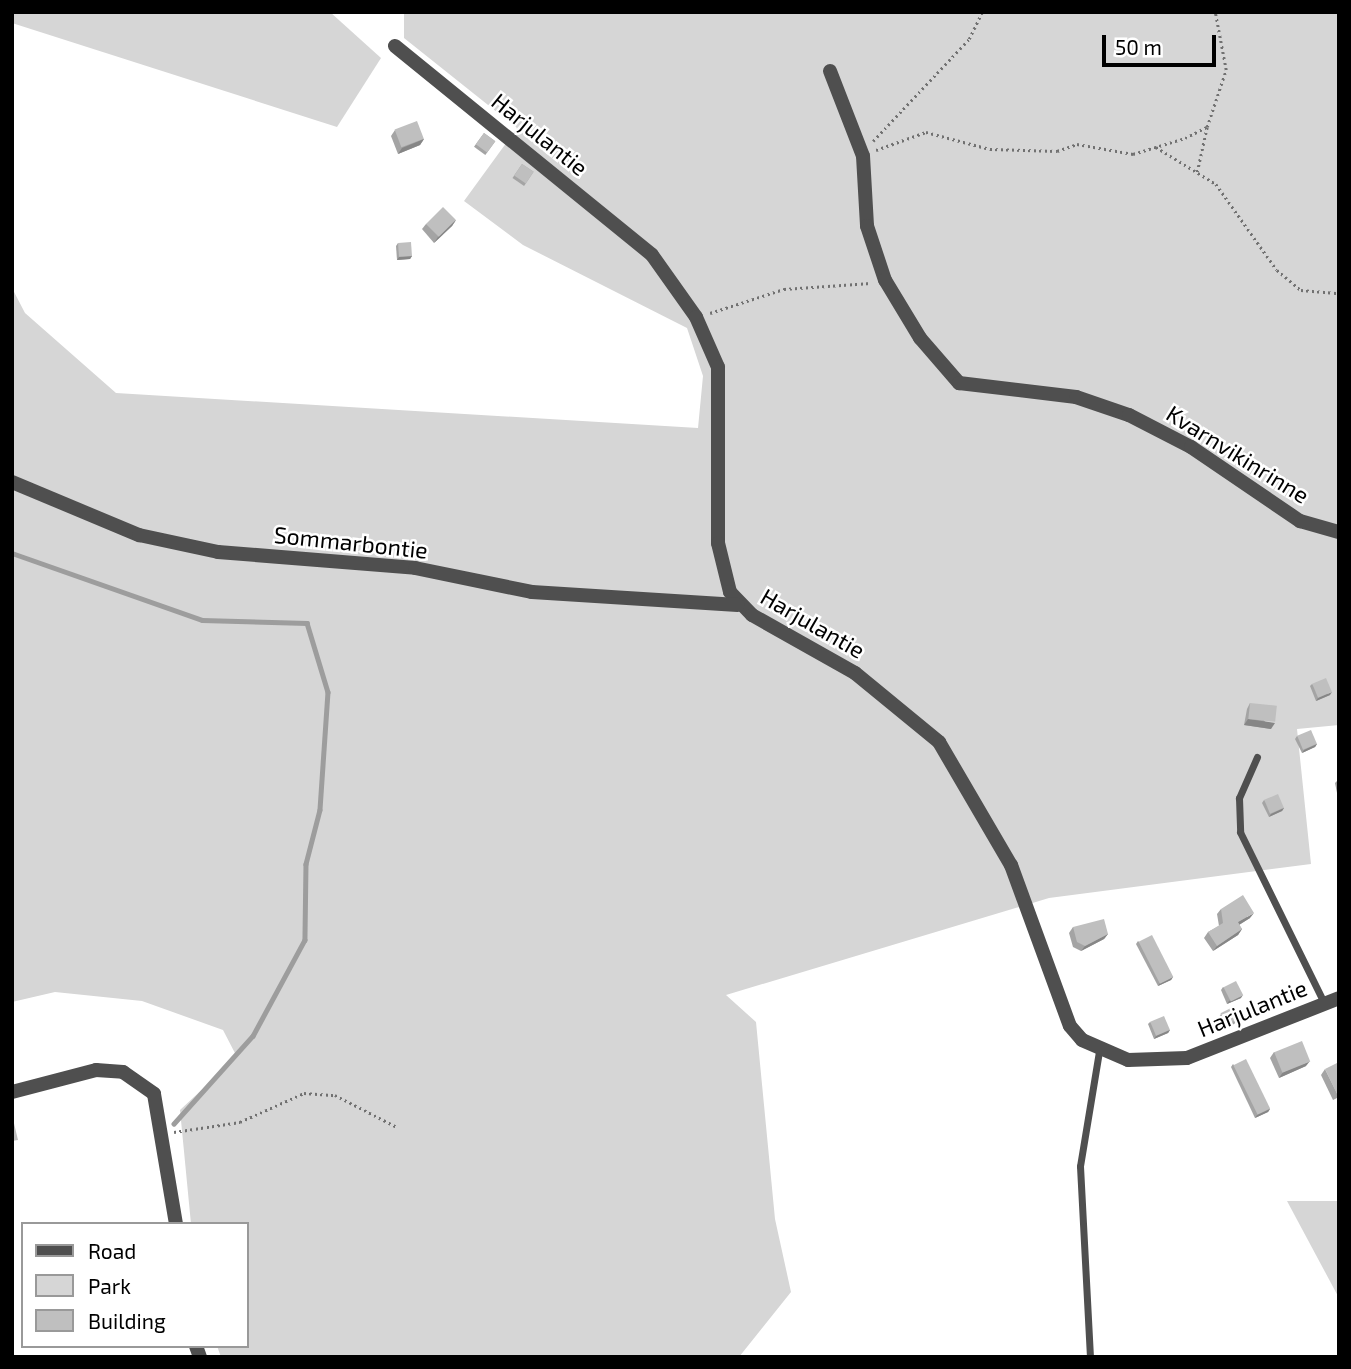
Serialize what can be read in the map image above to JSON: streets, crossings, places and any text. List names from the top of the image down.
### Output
{
  "streets": {
    "street": ["Harjulantie", "Kvarnvikinrinne", "Sommarbontie"]
  },
  "crossings": [
    ["Harjulantie", "Sommarbontie"]
  ],
  "legend": ["Road", "Park", "Building"],
  "scale_bar": "50 m"
}
